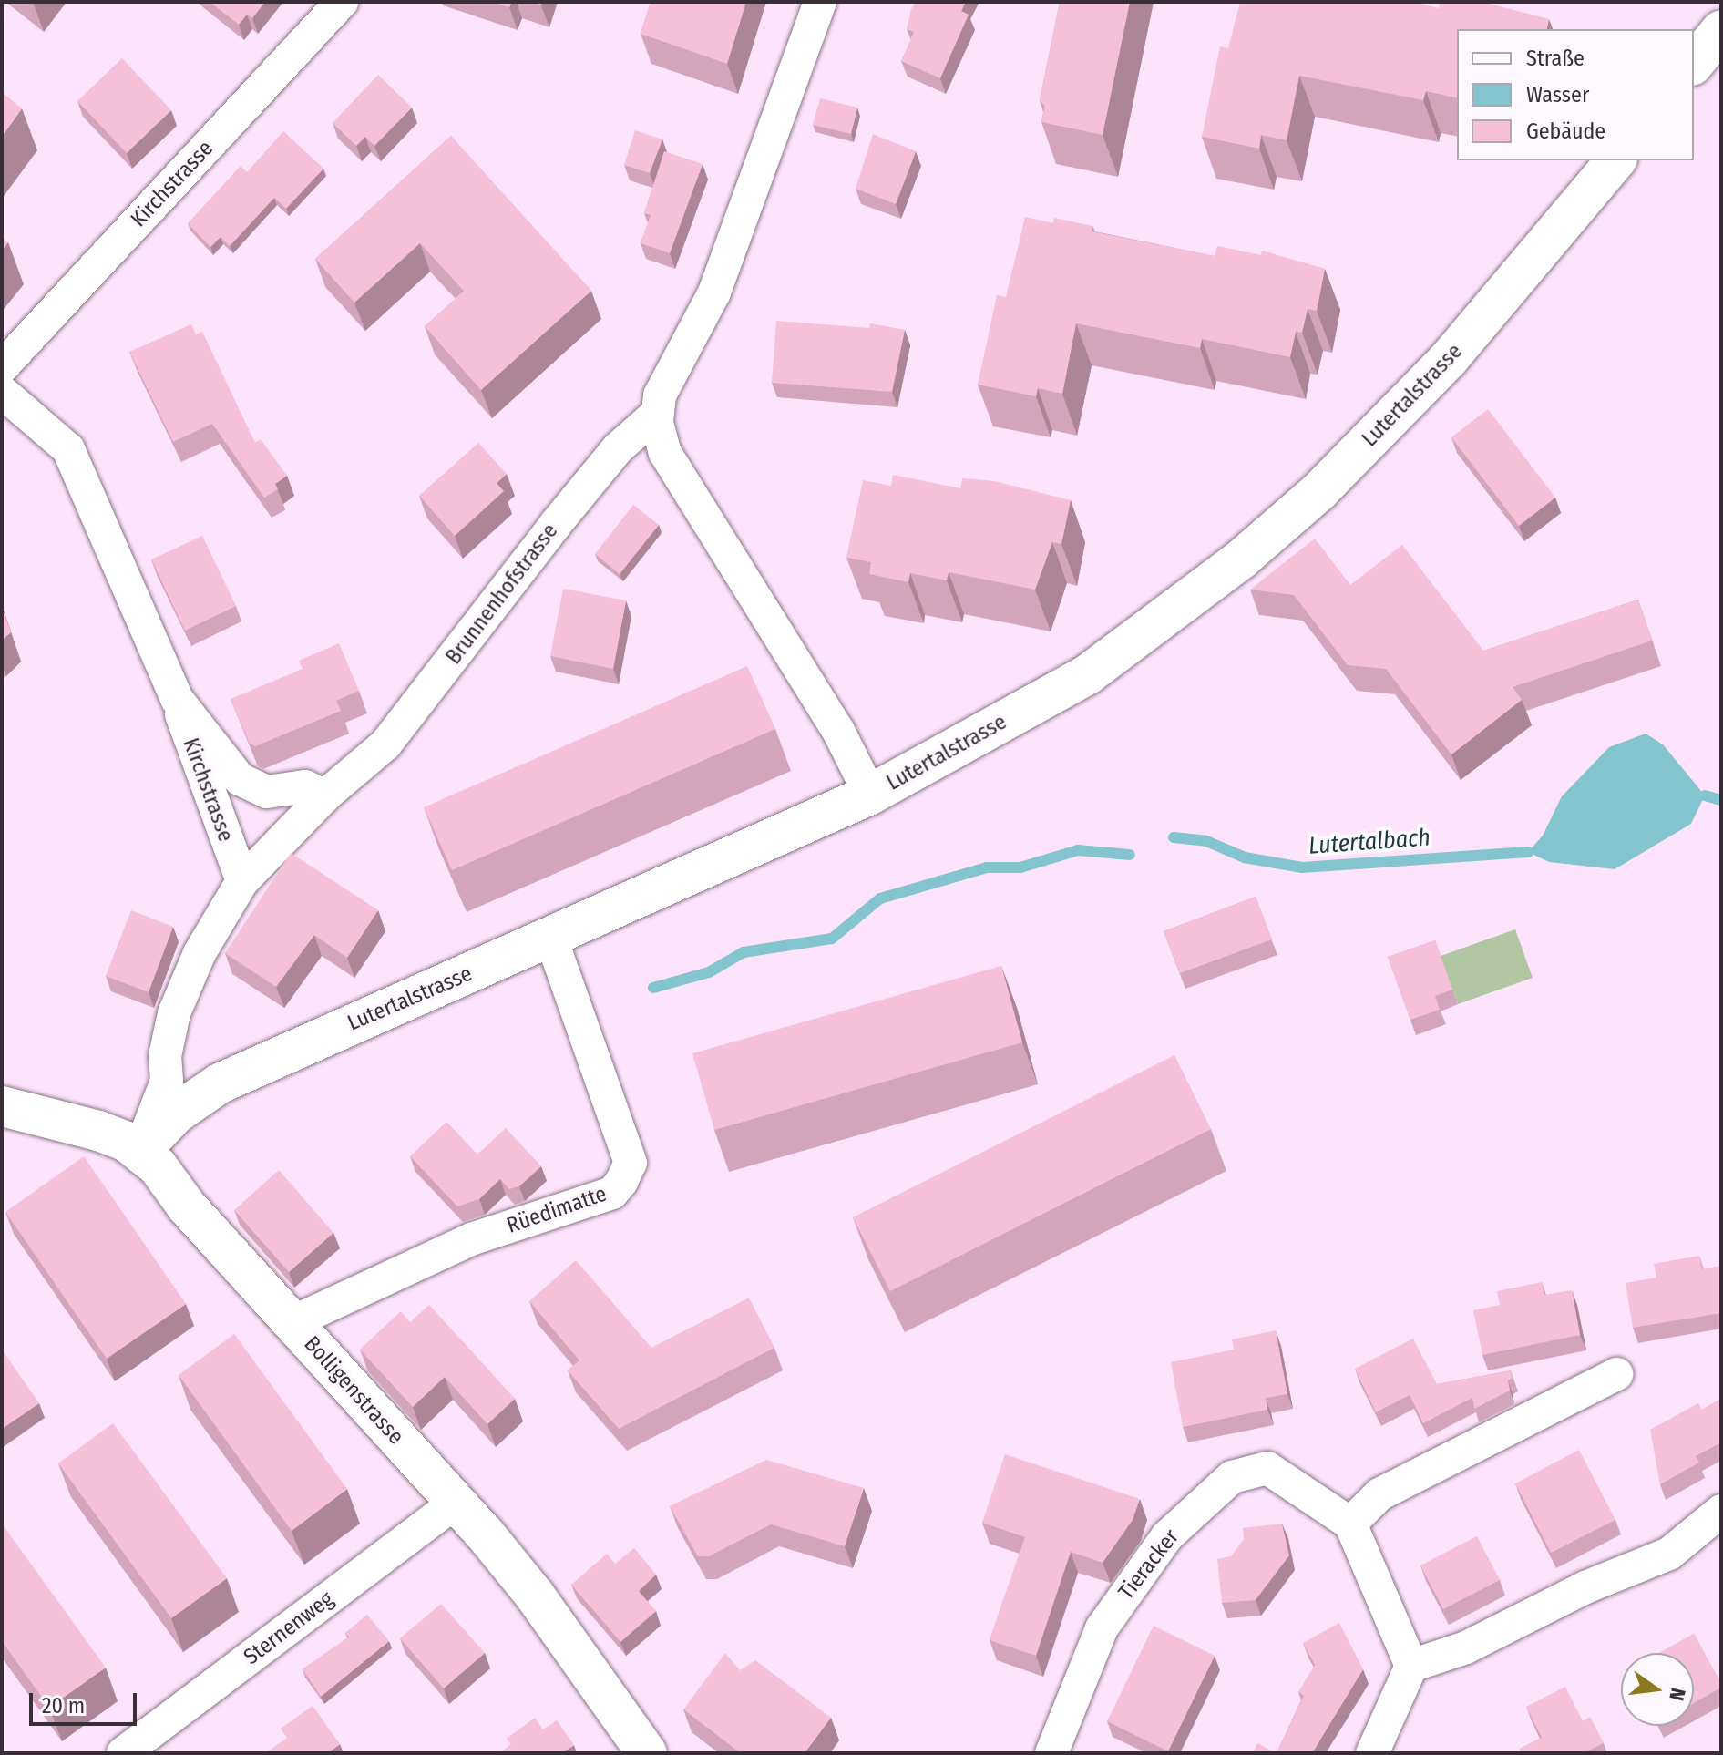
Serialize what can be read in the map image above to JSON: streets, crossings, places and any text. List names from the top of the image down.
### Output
{
  "streets": {
    "street": [
      "Kirchstrasse",
      "Lutertalstrasse",
      "Brunnenhofstrasse",
      "Rüedimatte",
      "Bolligenstrasse",
      "Tieracker",
      "Sternenweg"
    ]
  },
  "crossings": [
    ["Kirchstrasse", "Brunnenhofstrasse"],
    ["Lutertalstrasse", "Brunnenhofstrasse"],
    ["Lutertalstrasse", "Rüedimatte"],
    ["Lutertalstrasse", "Bolligenstrasse"],
    ["Brunnenhofstrasse", "Bolligenstrasse"],
    ["Rüedimatte", "Bolligenstrasse"],
    ["Bolligenstrasse", "Sternenweg"]
  ],
  "water": ["Lutertalbach"],
  "legend": ["Straße", "Wasser", "Gebäude"],
  "scale_bar": "20 m",
  "north": "right"
}
